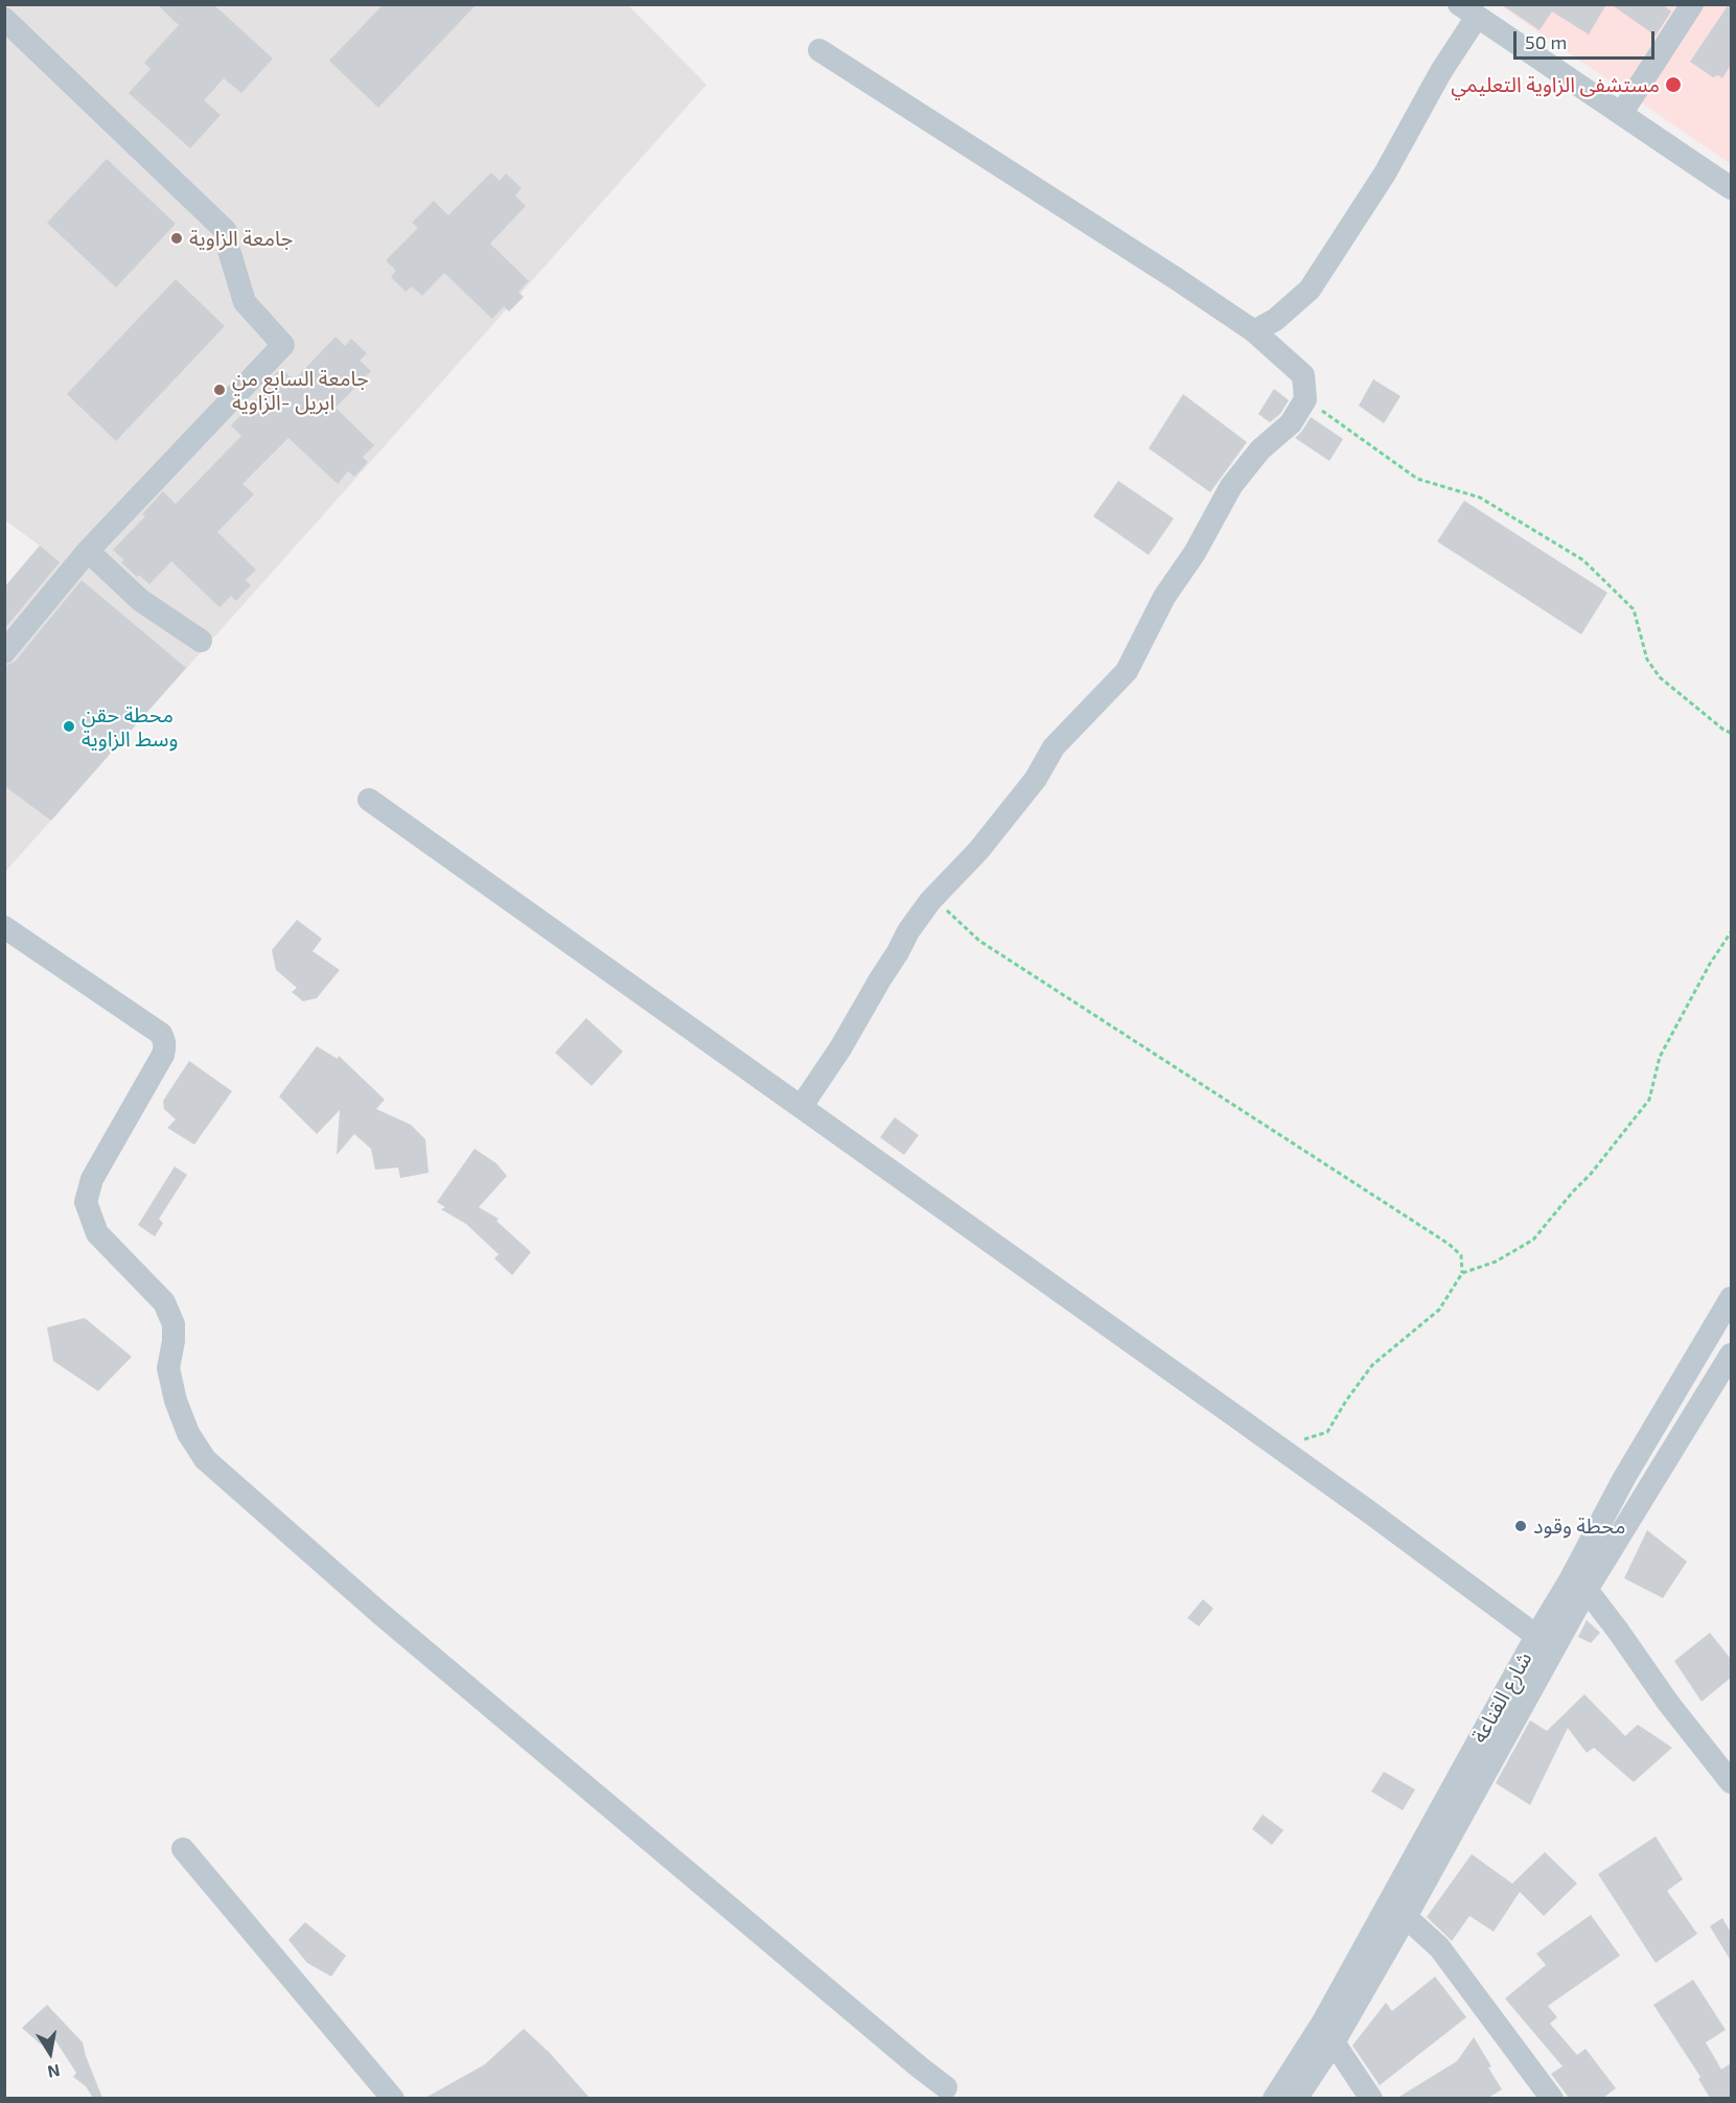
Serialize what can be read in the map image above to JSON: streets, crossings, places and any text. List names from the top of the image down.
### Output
{
  "streets": {
    "street": ["شارع القناعة"]
  },
  "places": [
    "مستشفى الزاوية التعليمي",
    "جامعة الزاوية",
    "جامعة السابع من ابريل -الزاوية",
    "محطة حقن وسط الزاوية",
    "محطة وقود"
  ],
  "scale_bar": "50 m",
  "north": "bottom"
}
